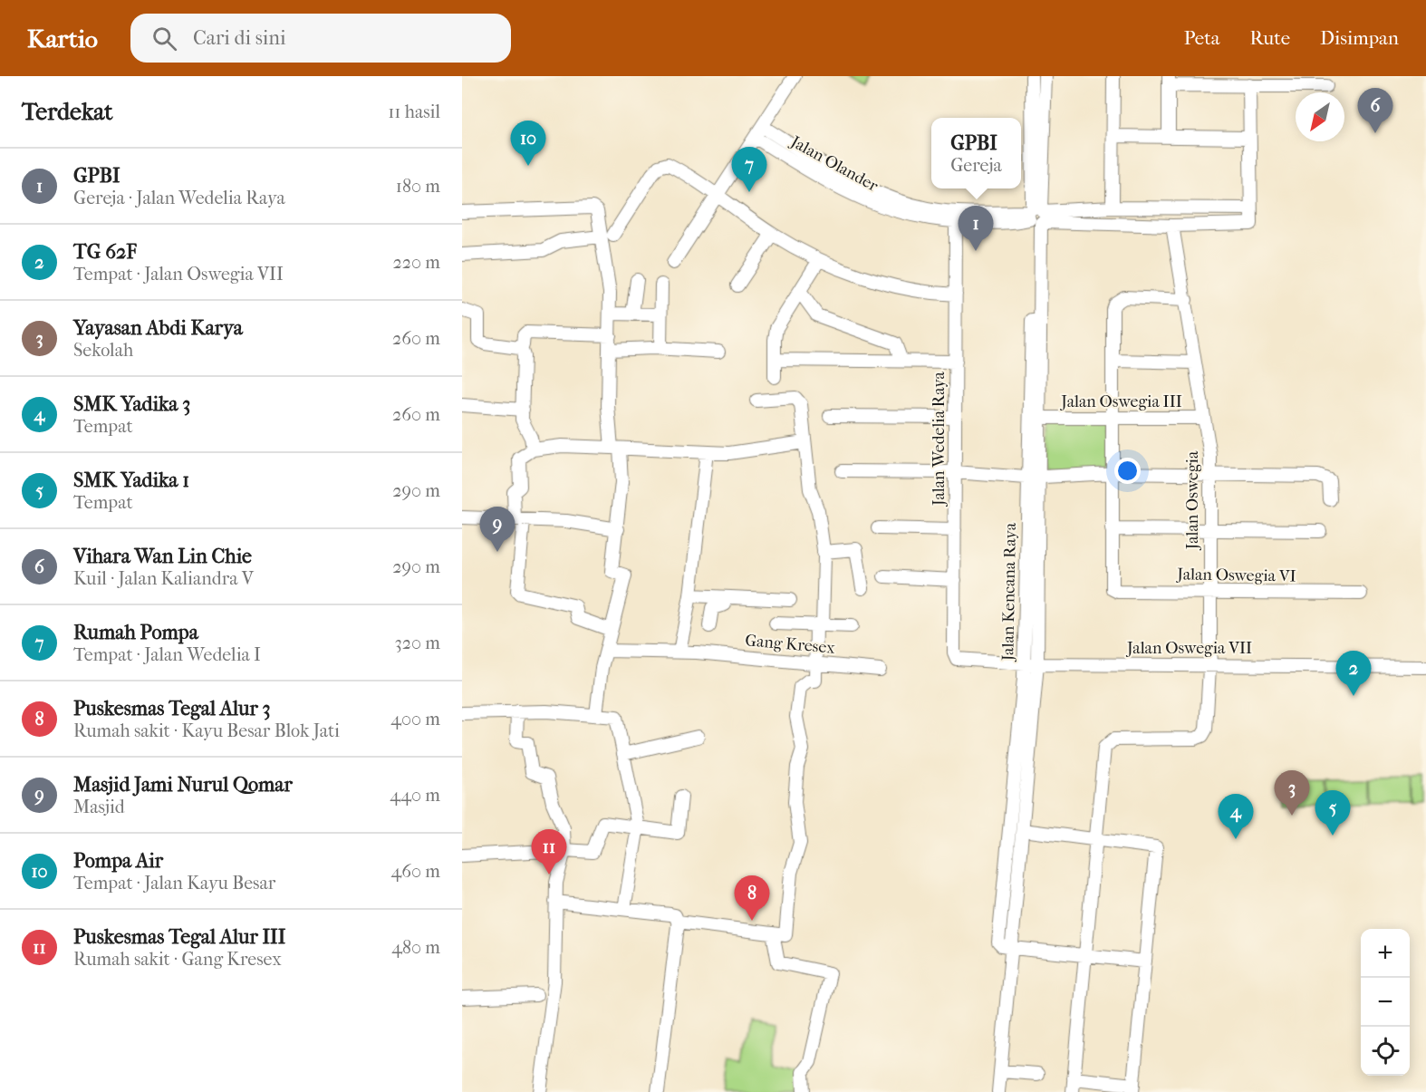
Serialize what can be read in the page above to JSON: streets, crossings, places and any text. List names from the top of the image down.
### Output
{
  "streets": {
    "street": [
      "Jalan Olander",
      "Jalan Oswegia III",
      "Jalan Wedelia Raya",
      "Jalan Oswegia",
      "Jalan Oswegia VI",
      "Jalan Kencana Raya",
      "Gang Kresex",
      "Jalan Oswegia VII"
    ]
  },
  "crossings": [
    ["Jalan Olander", "Jalan Wedelia Raya"],
    ["Jalan Olander", "Jalan Oswegia"],
    ["Jalan Olander", "Jalan Kencana Raya"],
    ["Jalan Oswegia III", "Jalan Oswegia"],
    ["Jalan Oswegia III", "Jalan Kencana Raya"],
    ["Jalan Wedelia Raya", "Jalan Oswegia VII"],
    ["Jalan Oswegia", "Jalan Oswegia VI"],
    ["Jalan Oswegia", "Jalan Oswegia VII"],
    ["Jalan Kencana Raya", "Jalan Oswegia VII"]
  ],
  "north": "bottom left",
  "page": {
    "header": "Kartio",
    "search": "Cari di sini",
    "nav": ["Peta", "Rute", "Disimpan"],
    "heading": ["Terdekat", "11 hasil"],
    "pins": [
      "6",
      "10",
      "7",
      "1",
      "9",
      "2",
      "3",
      "5",
      "4",
      "11",
      "8"
    ],
    "popup": ["GPBI", "Gereja"],
    "list": [
      {
        "mark": "1",
        "name": "GPBI",
        "note": "Gereja · Jalan Wedelia Raya",
        "value": "180 m"
      },
      {
        "mark": "2",
        "name": "TG 62F",
        "note": "Tempat · Jalan Oswegia VII",
        "value": "220 m"
      },
      {
        "mark": "3",
        "name": "Yayasan Abdi Karya",
        "note": "Sekolah",
        "value": "260 m"
      },
      {
        "mark": "4",
        "name": "SMK Yadika 3",
        "note": "Tempat",
        "value": "260 m"
      },
      {
        "mark": "5",
        "name": "SMK Yadika 1",
        "note": "Tempat",
        "value": "290 m"
      },
      {
        "mark": "6",
        "name": "Vihara Wan Lin Chie",
        "note": "Kuil · Jalan Kaliandra V",
        "value": "290 m"
      },
      {
        "mark": "7",
        "name": "Rumah Pompa",
        "note": "Tempat · Jalan Wedelia I",
        "value": "320 m"
      },
      {
        "mark": "8",
        "name": "Puskesmas Tegal Alur 3",
        "note": "Rumah sakit · Kayu Besar Blok Jati",
        "value": "400 m"
      },
      {
        "mark": "9",
        "name": "Masjid Jami Nurul Qomar",
        "note": "Masjid",
        "value": "440 m"
      },
      {
        "mark": "10",
        "name": "Pompa Air",
        "note": "Tempat · Jalan Kayu Besar",
        "value": "460 m"
      },
      {
        "mark": "11",
        "name": "Puskesmas Tegal Alur III",
        "note": "Rumah sakit · Gang Kresex",
        "value": "480 m"
      }
    ],
    "map_buttons": ["+", "−"]
  }
}
